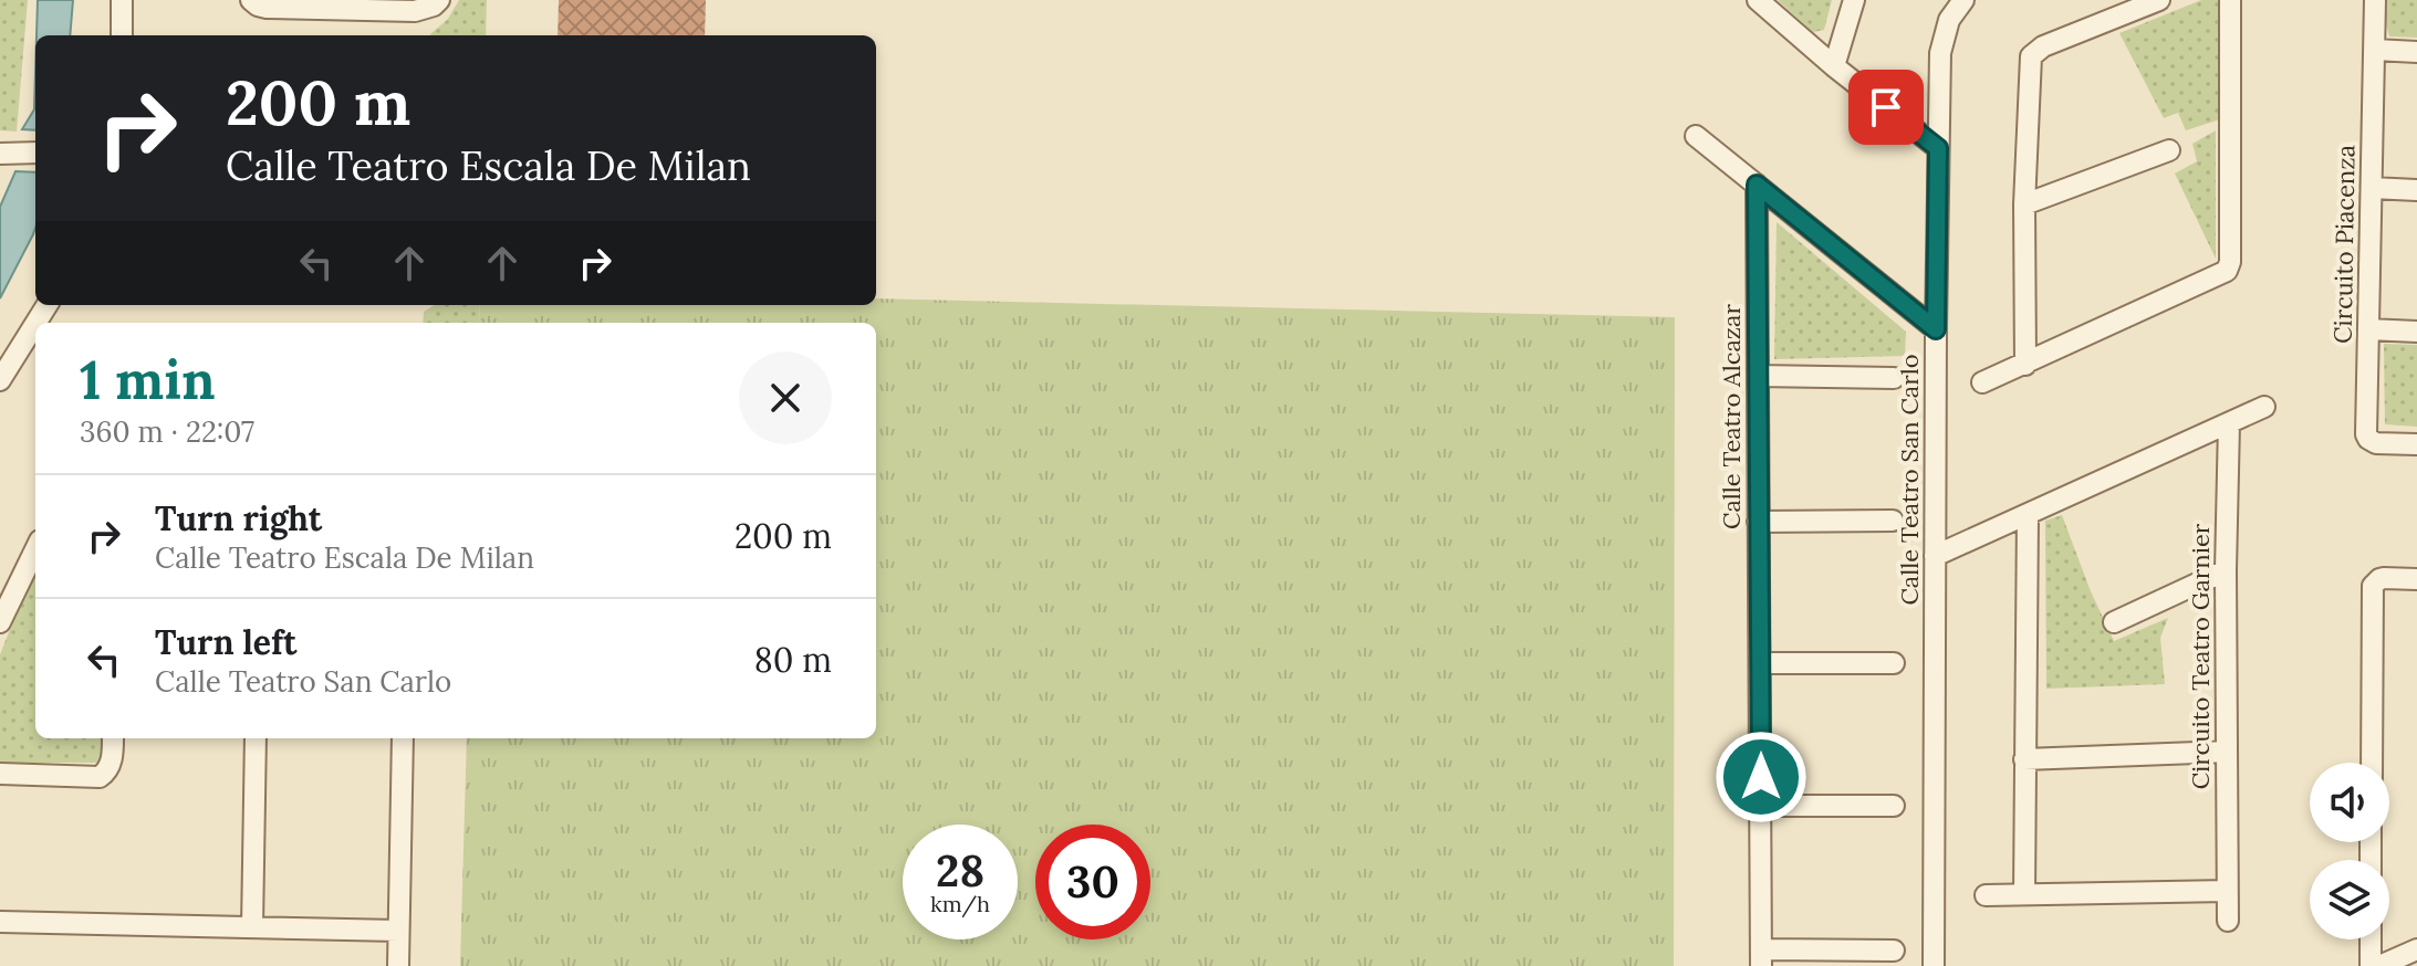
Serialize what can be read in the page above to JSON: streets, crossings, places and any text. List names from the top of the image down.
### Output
{
  "streets": {
    "street": [
      "Circuito Piacenza",
      "Calle Teatro Alcazar",
      "Calle Teatro San Carlo",
      "Circuito Teatro Garnier"
    ]
  },
  "page": {
    "turn": ["200 m", "Calle Teatro Escala De Milan"],
    "heading": ["1 min", "360 m · 22:07"],
    "list": [
      {
        "name": "Turn right",
        "note": "Calle Teatro Escala De Milan",
        "value": "200 m"
      },
      {
        "name": "Turn left",
        "note": "Calle Teatro San Carlo",
        "value": "80 m"
      }
    ],
    "speed": "28 km/h",
    "limit": "30"
  }
}
